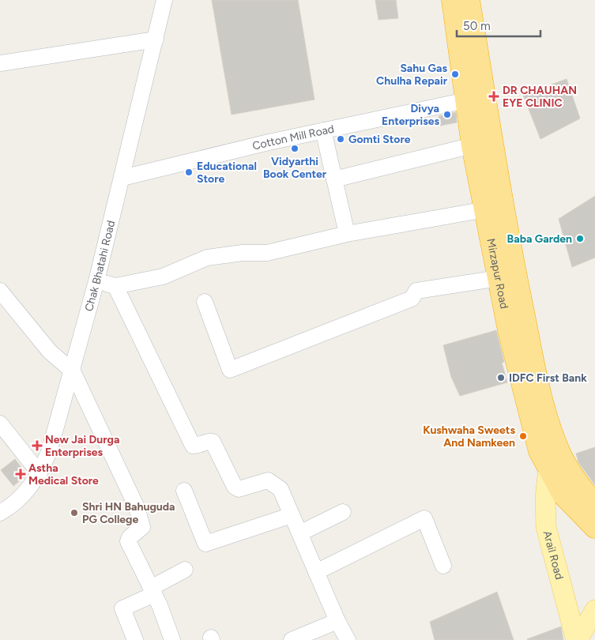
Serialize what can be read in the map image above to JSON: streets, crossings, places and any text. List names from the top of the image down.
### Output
{
  "streets": {
    "highway": ["Mirzapur Road"],
    "main road": ["Arail Road"],
    "street": ["Cotton Mill Road", "Chak Bhatahi Road"]
  },
  "crossings": [
    ["Cotton Mill Road", "Chak Bhatahi Road"],
    ["Cotton Mill Road", "Mirzapur Road"],
    ["Mirzapur Road", "Arail Road"]
  ],
  "places": {
    "other": [
      "Sahu Gas Chulha Repair",
      "Divya Enterprises",
      "Gomti Store",
      "Vidyarthi Book Center",
      "Educational Store",
      "Baba Garden",
      "IDFC First Bank",
      "Kushwaha Sweets And Namkeen",
      "Shri HN Bahuguda PG College"
    ],
    "health": ["DR CHAUHAN EYE CLINIC", "New Jai Durga Enterprises", "Astha Medical Store"]
  },
  "scale_bar": "50 m"
}
